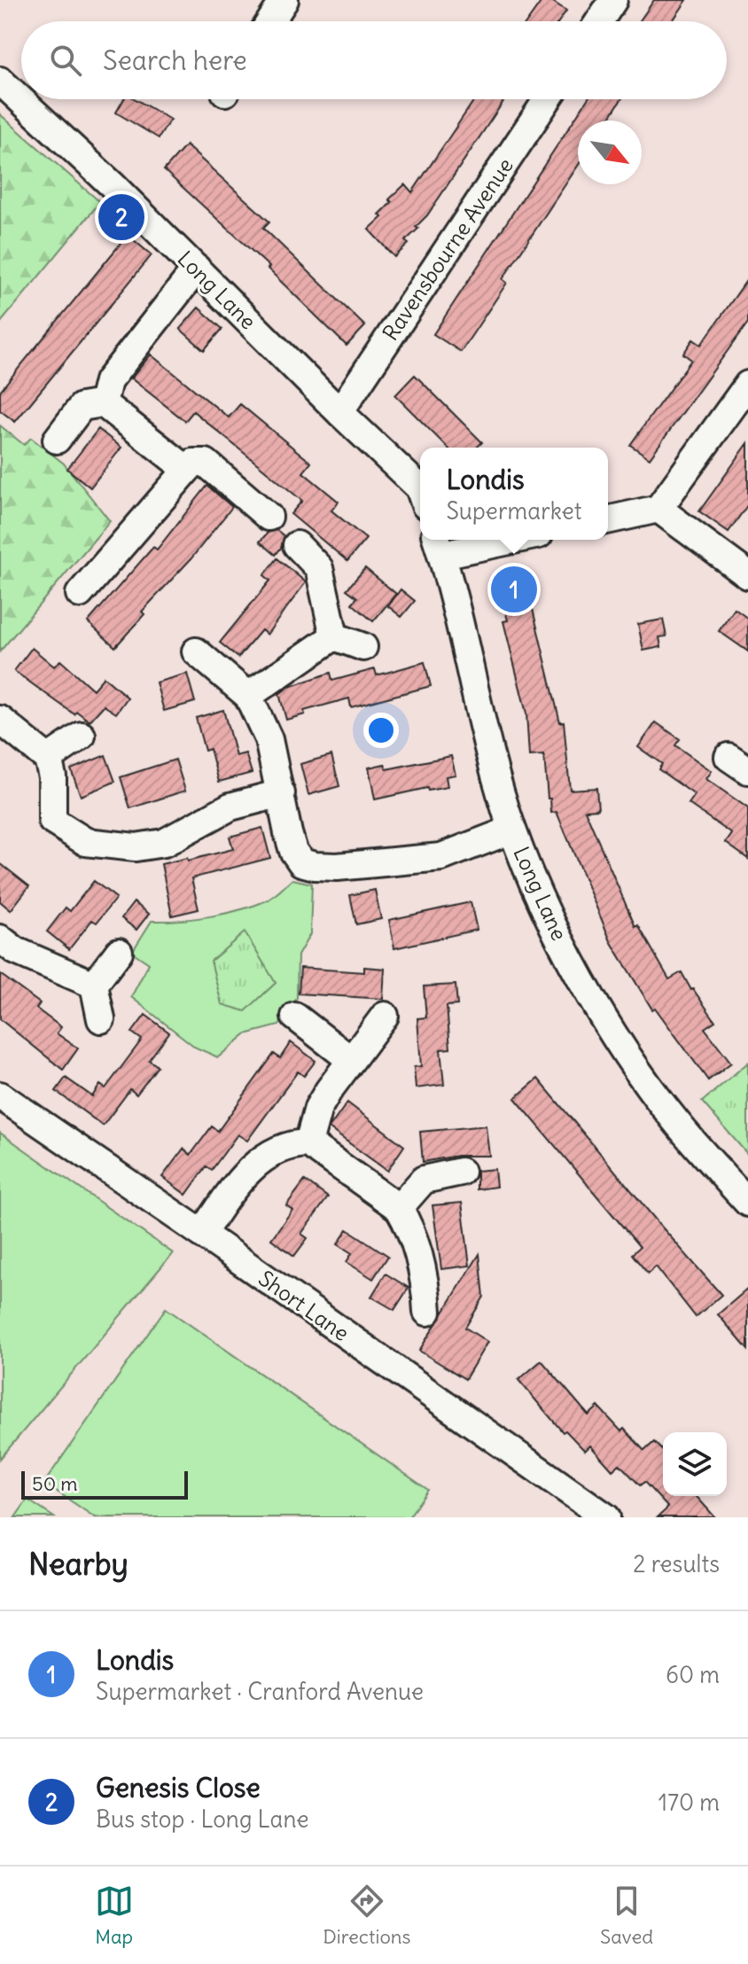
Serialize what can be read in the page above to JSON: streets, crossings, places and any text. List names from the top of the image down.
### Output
{
  "streets": {
    "street": ["Ravensbourne Avenue", "Long Lane", "Short Lane"]
  },
  "crossings": [
    ["Ravensbourne Avenue", "Long Lane"]
  ],
  "scale_bar": "50 m",
  "north": "bottom right",
  "page": {
    "search": "Search here",
    "pins": ["2", "1"],
    "popup": ["Londis", "Supermarket"],
    "scale": "50 m",
    "heading": ["Nearby", "2 results"],
    "list": [
      {
        "mark": "1",
        "name": "Londis",
        "note": "Supermarket · Cranford Avenue",
        "value": "60 m"
      },
      {
        "mark": "2",
        "name": "Genesis Close",
        "note": "Bus stop · Long Lane",
        "value": "170 m"
      }
    ],
    "nav": ["Map", "Directions", "Saved"]
  }
}
